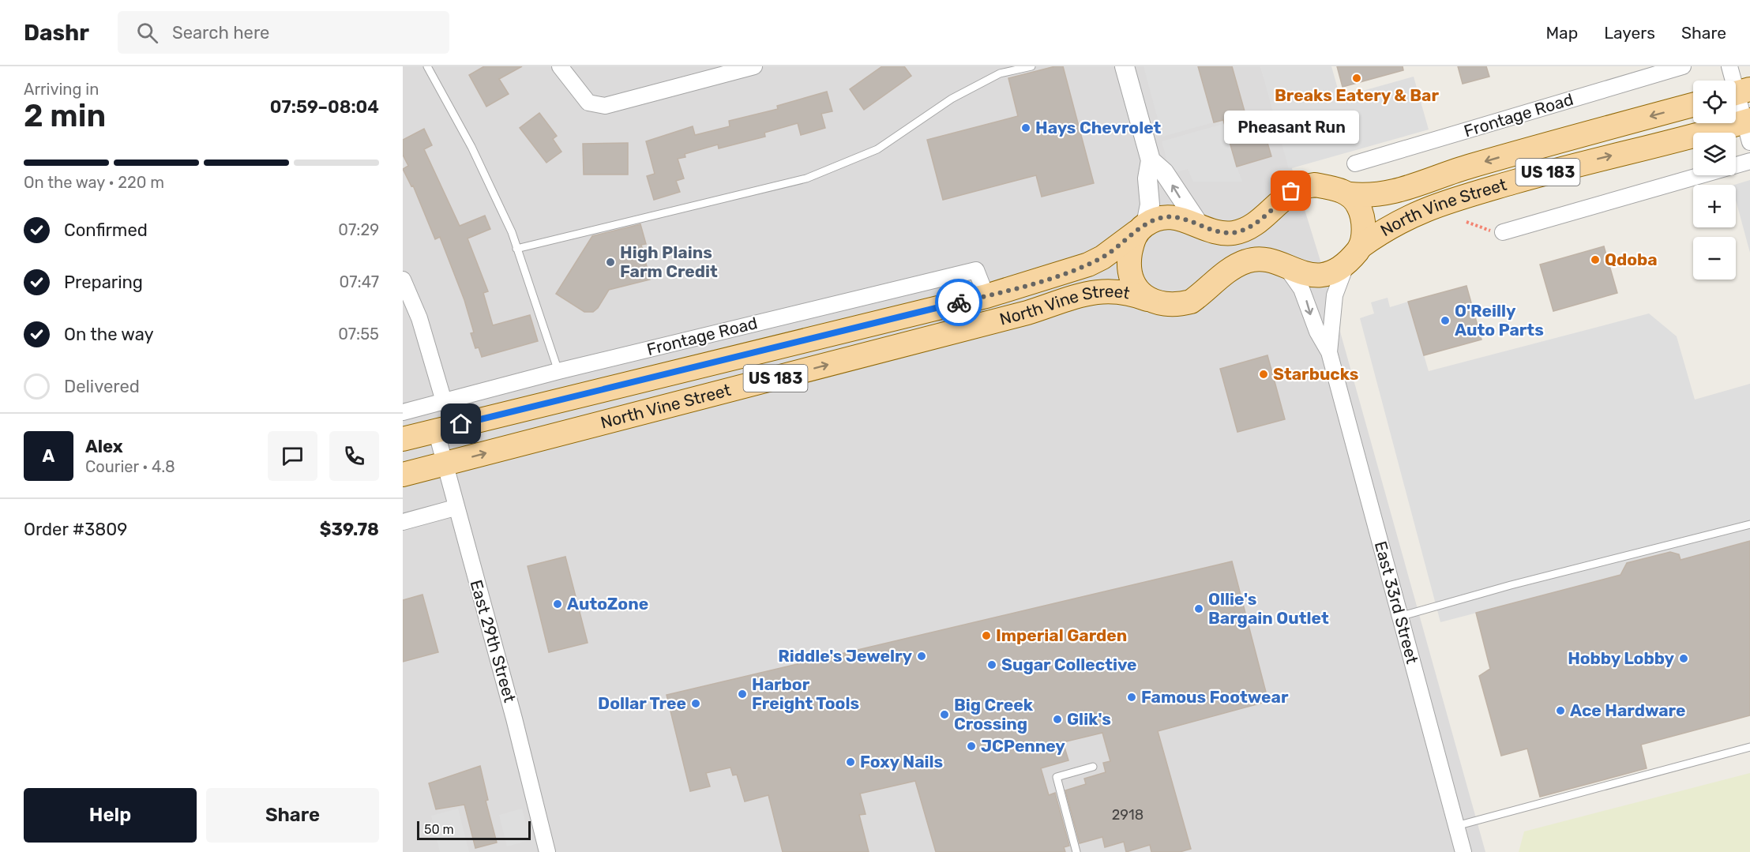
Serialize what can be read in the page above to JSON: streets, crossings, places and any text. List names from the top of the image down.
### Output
{
  "streets": {
    "main road": ["US 183", "North Vine Street"],
    "street": ["Frontage Road", "East 33rd Street", "East 29th Street"]
  },
  "crossings": [
    ["Frontage Road", "North Vine Street"],
    ["North Vine Street", "East 33rd Street"],
    ["North Vine Street", "East 29th Street"]
  ],
  "places": [
    "Breaks Eatery & Bar",
    "Hays Chevrolet",
    "Pheasant Run",
    "Qdoba",
    "High Plains Farm Credit",
    "O'Reilly Auto Parts",
    "Starbucks",
    "AutoZone",
    "Ollie's Bargain Outlet",
    "Imperial Garden",
    "Riddle's Jewelry",
    "Hobby Lobby",
    "Sugar Collective",
    "Harbor Freight Tools",
    "Famous Footwear",
    "Dollar Tree",
    "Ace Hardware",
    "Big Creek Crossing",
    "Glik's",
    "JCPenney",
    "Foxy Nails"
  ],
  "house_numbers": ["2918"],
  "scale_bar": "50 m",
  "page": {
    "header": "Dashr",
    "search": "Search here",
    "nav": ["Map", "Layers", "Share"],
    "heading": ["2 min", "Arriving in", "07:59–08:04"],
    "panel": [
      "Alex",
      "Courier · 4.8",
      "Order #3809",
      "$39.78"
    ],
    "map_buttons": ["+", "−"],
    "bubble": "Pheasant Run",
    "bar": "On the way · 220 m",
    "list": [
      ["Confirmed", "07:29"],
      ["Preparing", "07:47"],
      ["On the way", "07:55"],
      "Delivered"
    ],
    "round": "A",
    "buttons": ["Help", "Share"],
    "scale": "50 m"
  }
}
